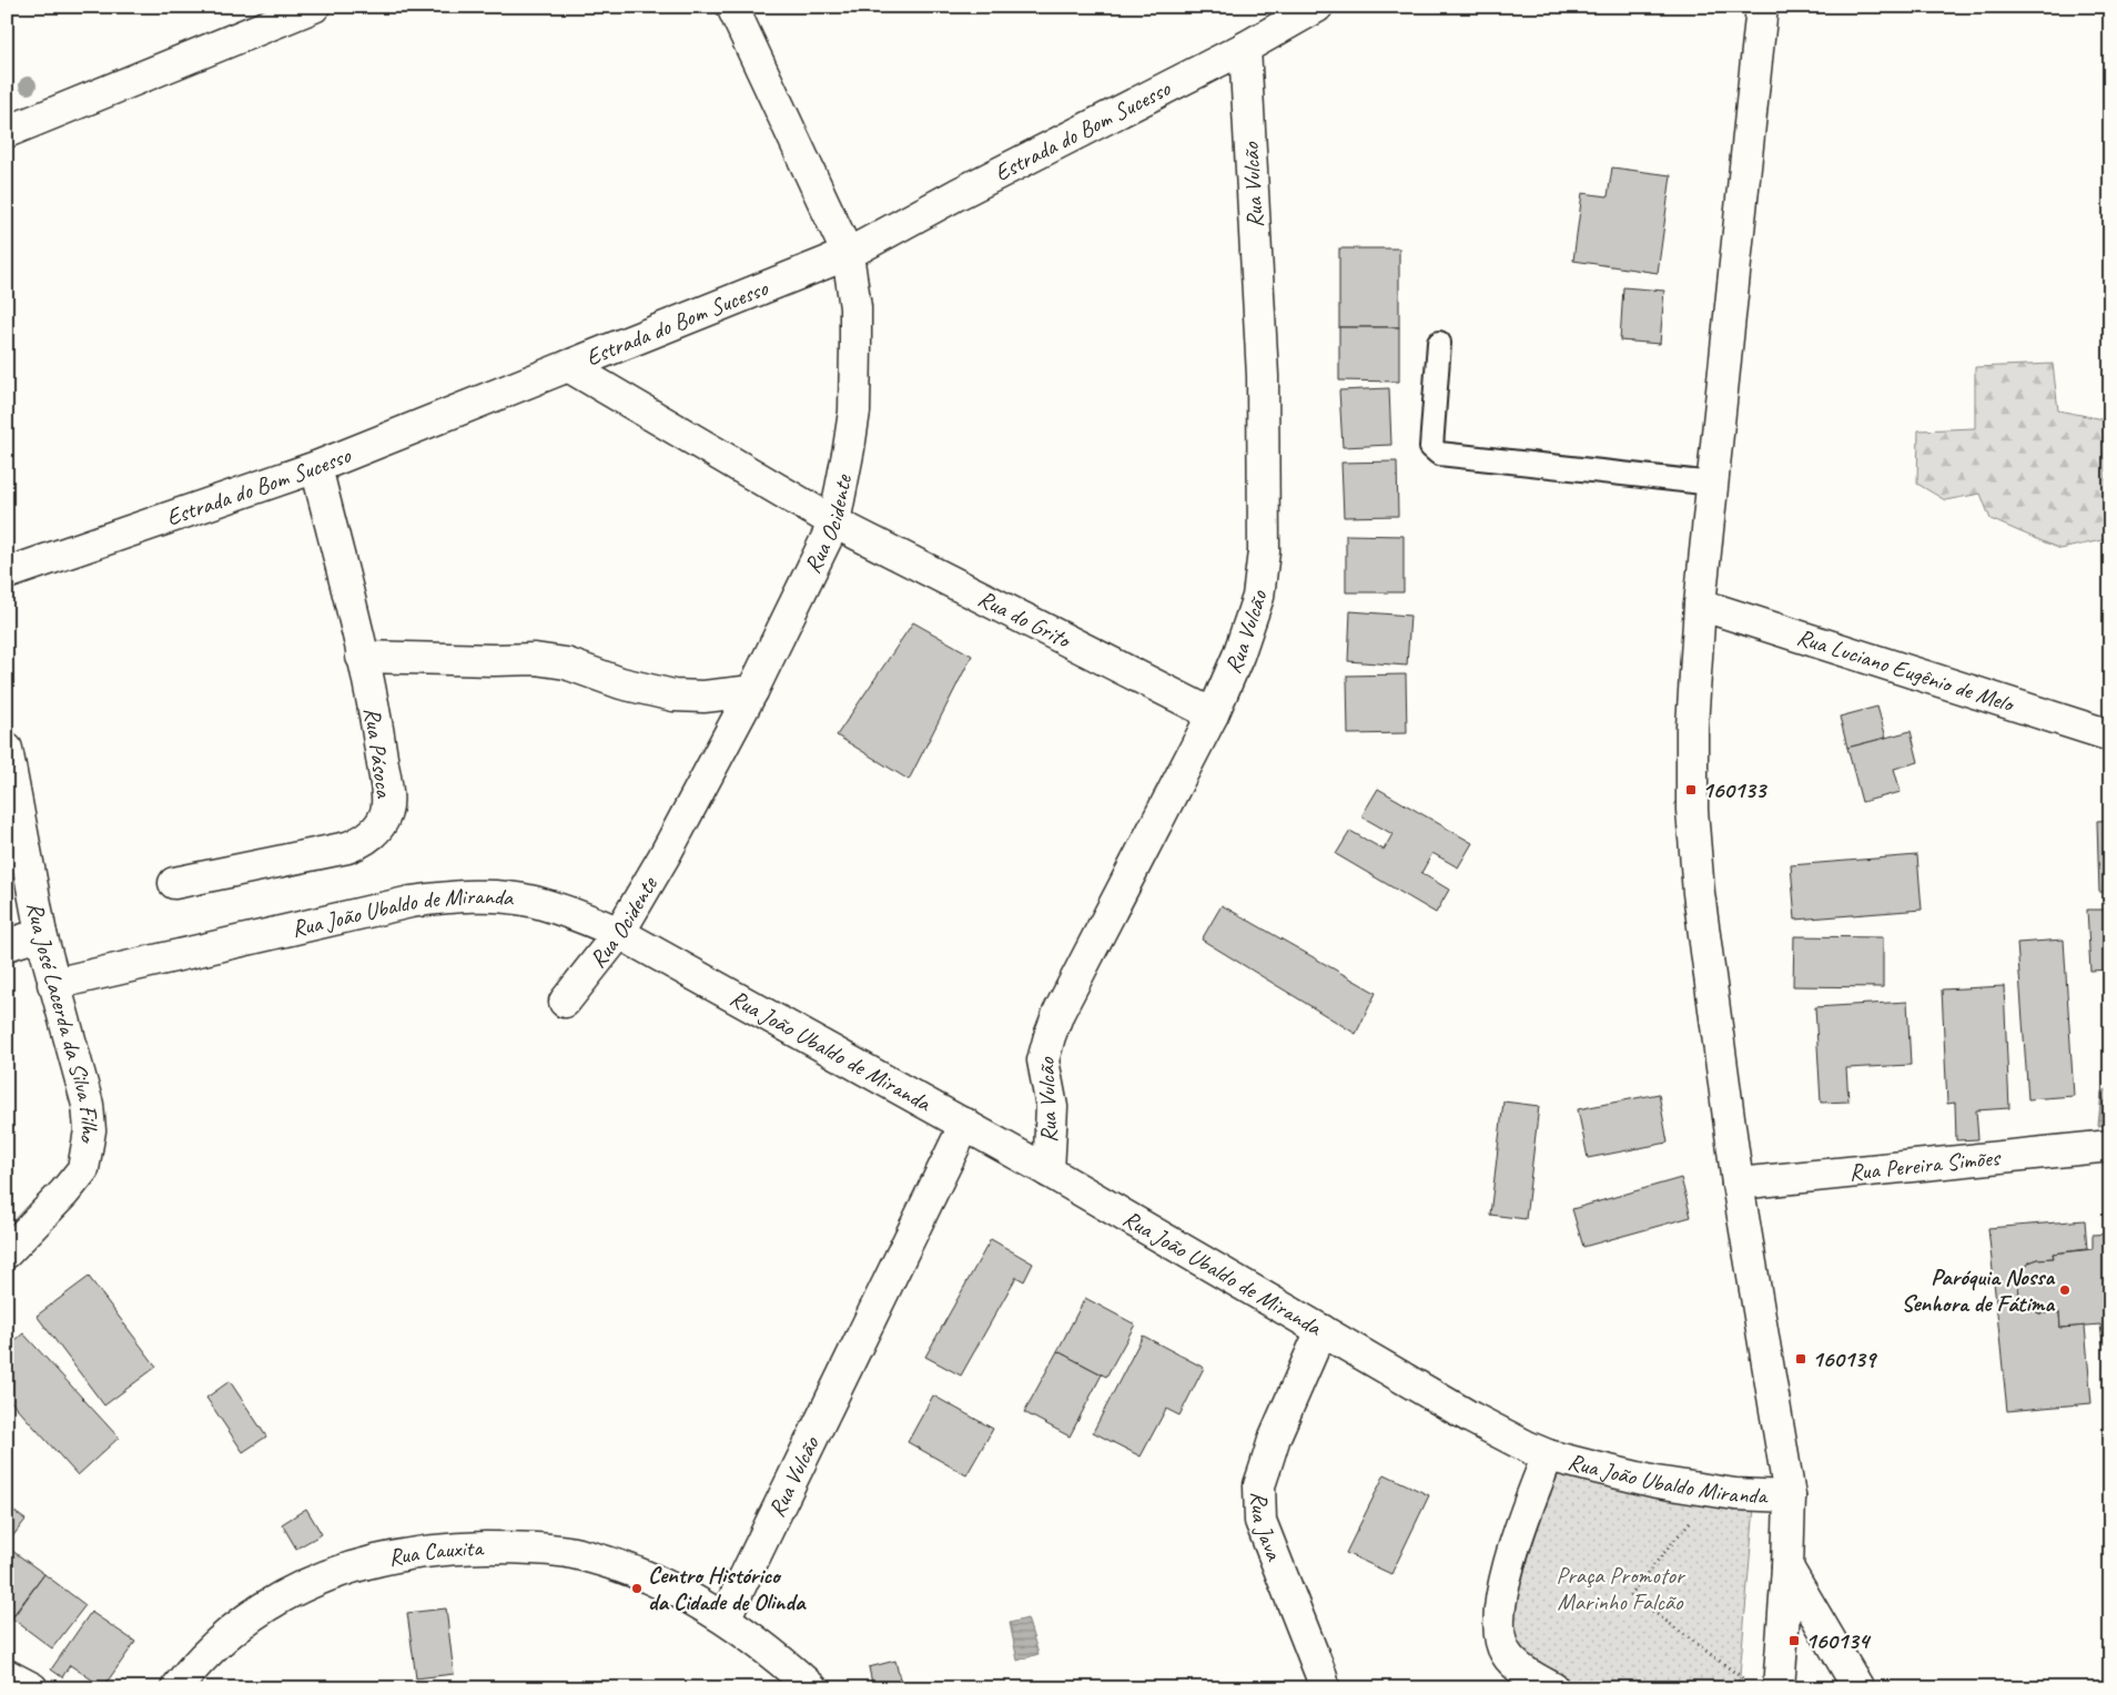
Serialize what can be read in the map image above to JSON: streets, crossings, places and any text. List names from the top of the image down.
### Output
{
  "streets": {
    "street": [
      "Estrada do Bom Sucesso",
      "Rua Vulcão",
      "Rua Ocidente",
      "Rua do Grito",
      "Rua Luciano Eugênio de Melo",
      "Rua Pásoca",
      "Rua João Ubaldo de Miranda",
      "Rua José Lacerda da Silva Filho",
      "Rua Pereira Simões",
      "Rua João Ubaldo Miranda",
      "Rua Java",
      "Rua Cauxita"
    ]
  },
  "crossings": [
    ["Estrada do Bom Sucesso", "Rua Vulcão"],
    ["Estrada do Bom Sucesso", "Rua Ocidente"],
    ["Estrada do Bom Sucesso", "Rua do Grito"],
    ["Estrada do Bom Sucesso", "Rua Pásoca"],
    ["Rua Vulcão", "Rua do Grito"],
    ["Rua Vulcão", "Rua João Ubaldo de Miranda"],
    ["Rua Vulcão", "Rua Cauxita"],
    ["Rua Ocidente", "Rua do Grito"],
    ["Rua Ocidente", "Rua João Ubaldo de Miranda"],
    ["Rua João Ubaldo de Miranda", "Rua José Lacerda da Silva Filho"],
    ["Rua João Ubaldo de Miranda", "Rua João Ubaldo Miranda"],
    ["Rua João Ubaldo de Miranda", "Rua Java"]
  ],
  "parks": ["Praça Promotor Marinho Falcão"],
  "places": {
    "transit": ["160133", "160139", "160134"],
    "other": ["Paróquia Nossa Senhora de Fátima", "Centro Histórico da Cidade de Olinda"]
  }
}
